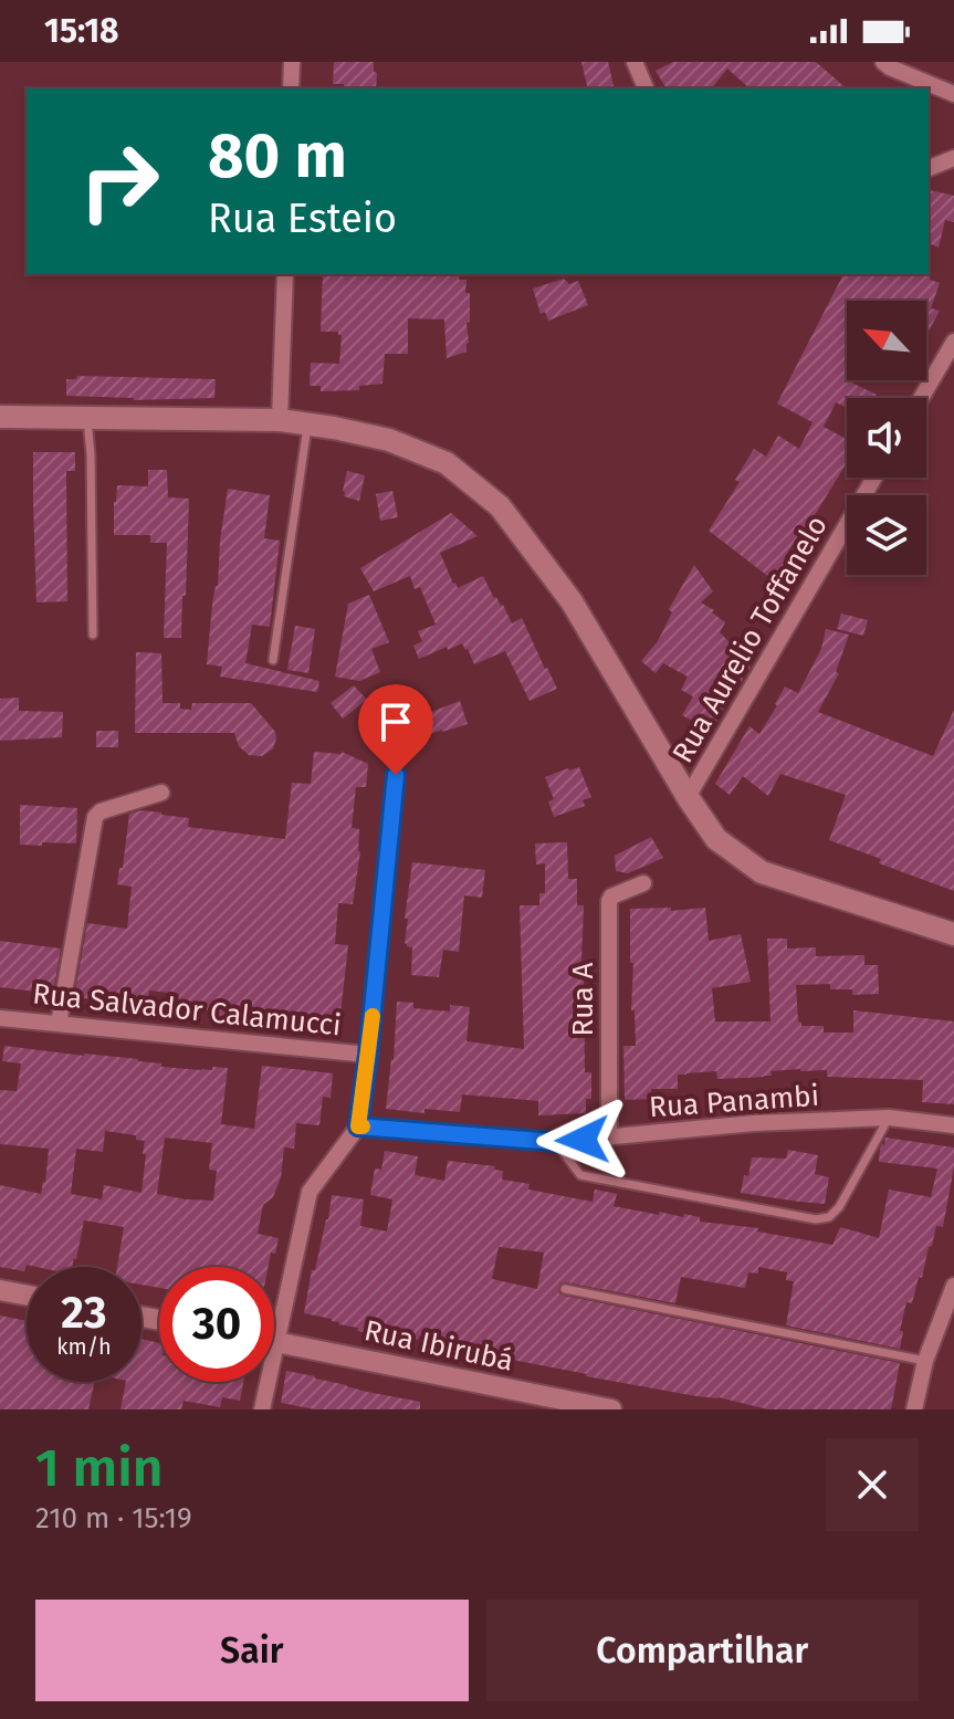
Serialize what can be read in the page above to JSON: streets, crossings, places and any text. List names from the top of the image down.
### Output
{
  "streets": {
    "street": [
      "Rua Aurelio Toffanelo",
      "Rua A",
      "Rua Salvador Calamucci",
      "Rua Panambi",
      "Rua Ibirubá"
    ]
  },
  "crossings": [
    ["Rua A", "Rua Panambi"]
  ],
  "north": "top left",
  "page": {
    "status": "15:18",
    "turn": ["80 m", "Rua Esteio"],
    "speed": "23 km/h",
    "limit": "30",
    "heading": ["1 min", "210 m · 15:19"],
    "buttons": ["Sair", "Compartilhar"]
  }
}
